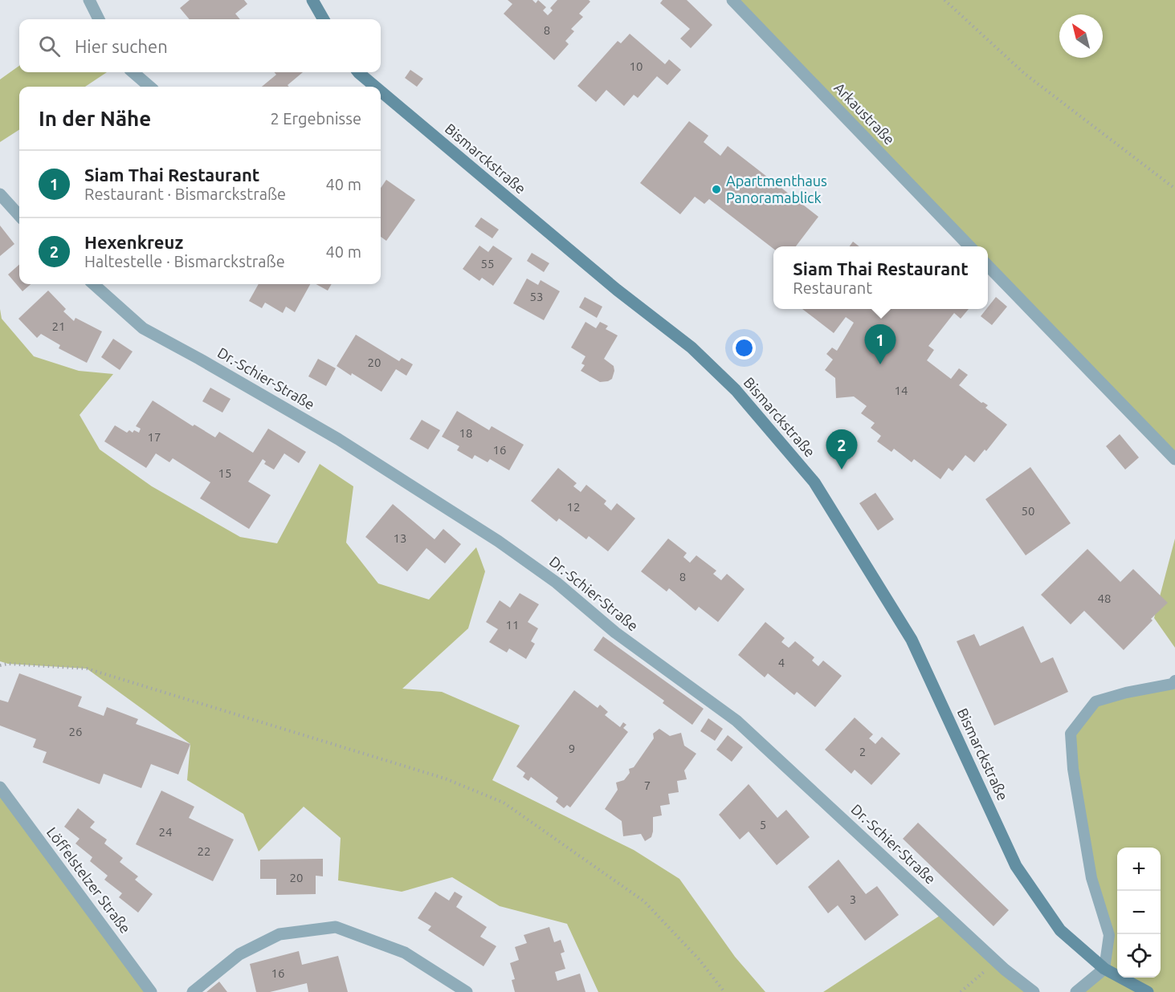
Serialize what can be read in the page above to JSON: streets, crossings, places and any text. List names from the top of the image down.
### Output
{
  "streets": {
    "street": [
      "Arkaustraße",
      "Bismarckstraße",
      "Dr.-Schier-Straße",
      "Löffelstelzer Straße"
    ]
  },
  "places": ["Apartmenthaus Panoramablick"],
  "house_numbers": [
    "8",
    "10",
    "55",
    "53",
    "21",
    "20",
    "14",
    "18",
    "17",
    "16",
    "15",
    "12",
    "50",
    "13",
    "8",
    "48",
    "11",
    "4",
    "26",
    "9",
    "2",
    "7",
    "5",
    "24",
    "22",
    "20",
    "3",
    "16"
  ],
  "north": "top left",
  "page": {
    "search": "Hier suchen",
    "heading": ["In der Nähe", "2 Ergebnisse"],
    "list": [
      {
        "mark": "1",
        "name": "Siam Thai Restaurant",
        "note": "Restaurant · Bismarckstraße",
        "value": "40 m"
      },
      {
        "mark": "2",
        "name": "Hexenkreuz",
        "note": "Haltestelle · Bismarckstraße",
        "value": "40 m"
      }
    ],
    "popup": ["Siam Thai Restaurant", "Restaurant"],
    "pins": ["1", "2"],
    "map_buttons": ["+", "−"]
  }
}
